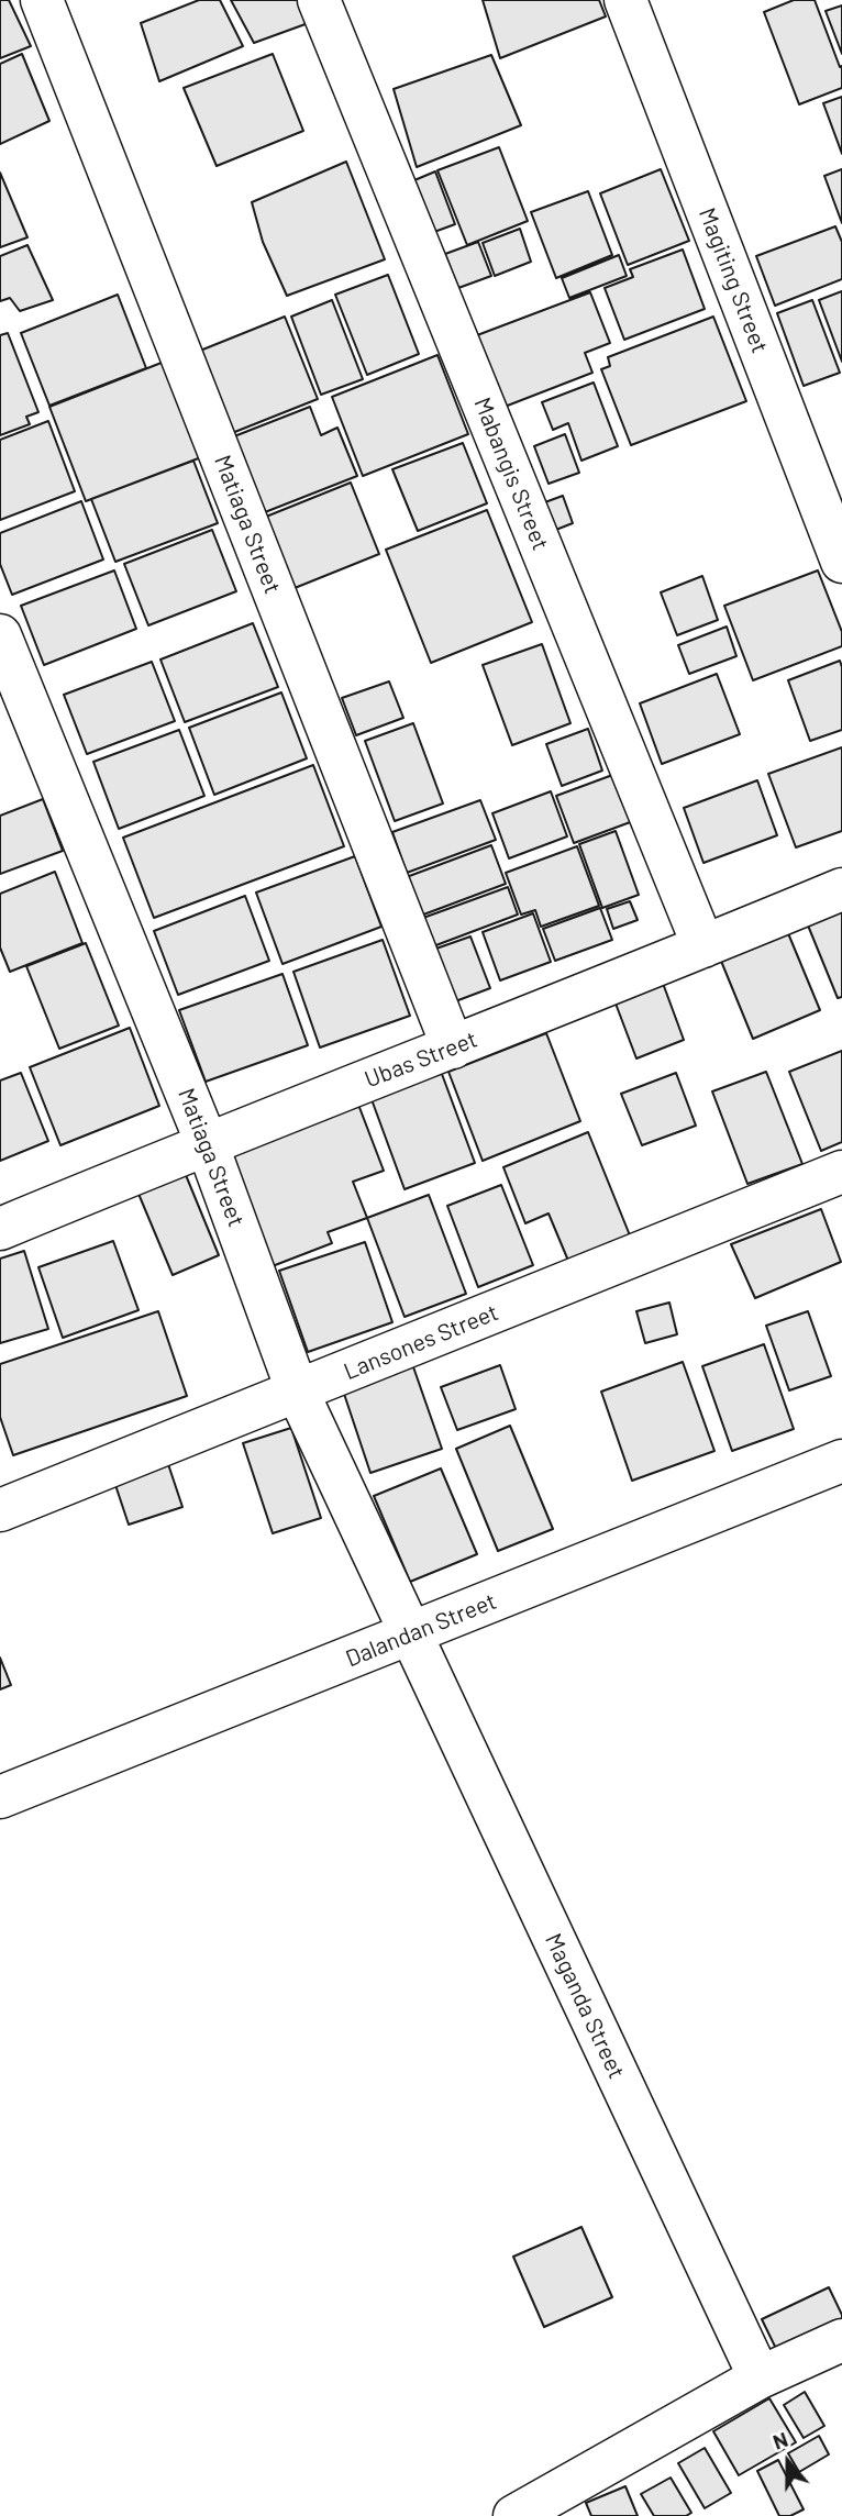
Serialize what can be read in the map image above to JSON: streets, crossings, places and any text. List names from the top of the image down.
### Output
{
  "streets": {
    "street": [
      "Magiting Street",
      "Mabangis Street",
      "Matiaga Street",
      "Ubas Street",
      "Lansones Street",
      "Dalandan Street",
      "Maganda Street"
    ]
  },
  "crossings": [
    ["Mabangis Street", "Ubas Street"],
    ["Matiaga Street", "Ubas Street"],
    ["Matiaga Street", "Lansones Street"],
    ["Matiaga Street", "Dalandan Street"],
    ["Matiaga Street", "Maganda Street"],
    ["Dalandan Street", "Maganda Street"]
  ],
  "north": "top"
}
